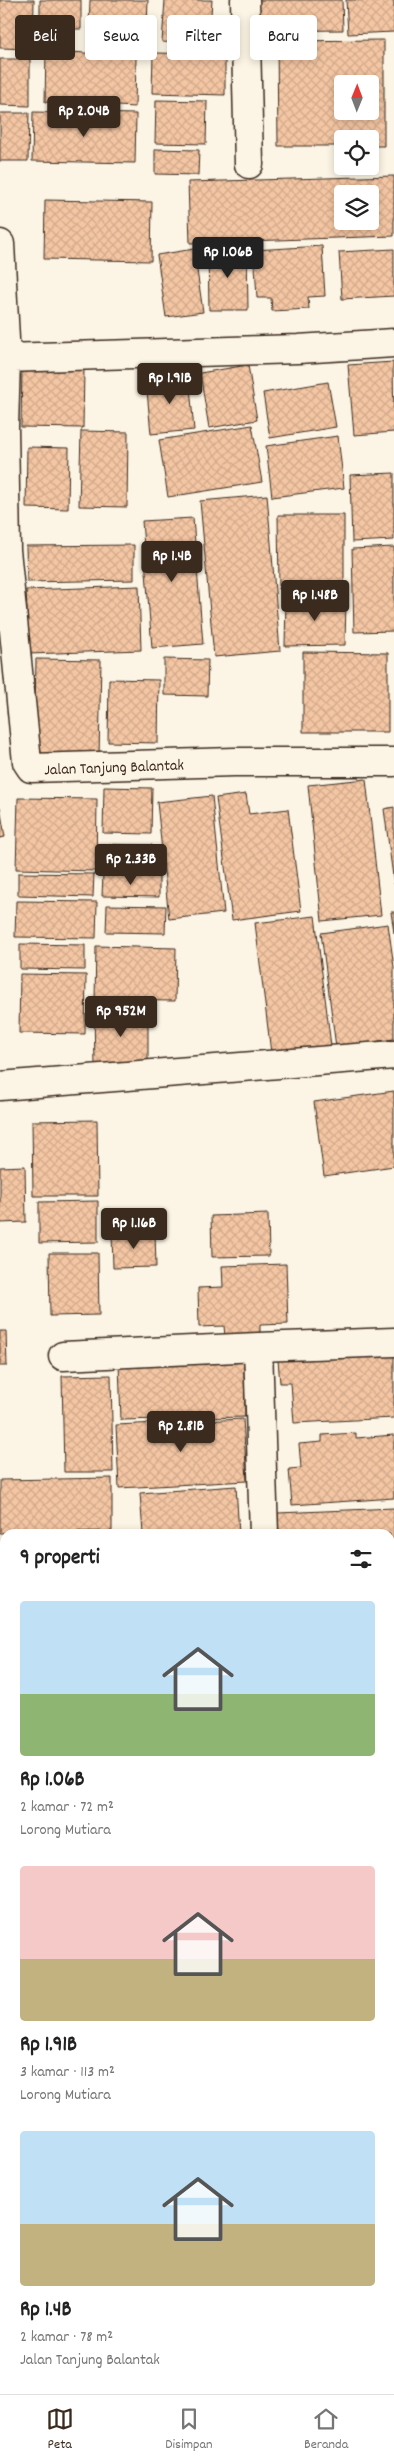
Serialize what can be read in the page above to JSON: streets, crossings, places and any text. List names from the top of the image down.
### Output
{
  "streets": {
    "street": ["Jalan Tanjung Balantak"]
  },
  "north": "top",
  "page": {
    "chip": [
      "Beli",
      "Sewa",
      "Filter",
      "Baru"
    ],
    "price": [
      "Rp 2.04B",
      "Rp 1.06B",
      "Rp 1.91B",
      "Rp 1.4B",
      "Rp 1.48B",
      "Rp 2.33B",
      "Rp 952M",
      "Rp 1.16B",
      "Rp 2.81B"
    ],
    "heading": "9 properti",
    "list": [
      {
        "name": "Rp 1.06B",
        "note": "2 kamar · 72 m² · Lorong Mutiara"
      },
      {
        "name": "Rp 1.91B",
        "note": "3 kamar · 113 m² · Lorong Mutiara"
      },
      {
        "name": "Rp 1.4B",
        "note": "2 kamar · 78 m² · Jalan Tanjung Balantak"
      }
    ],
    "tabs": ["Peta", "Disimpan", "Beranda"]
  }
}
